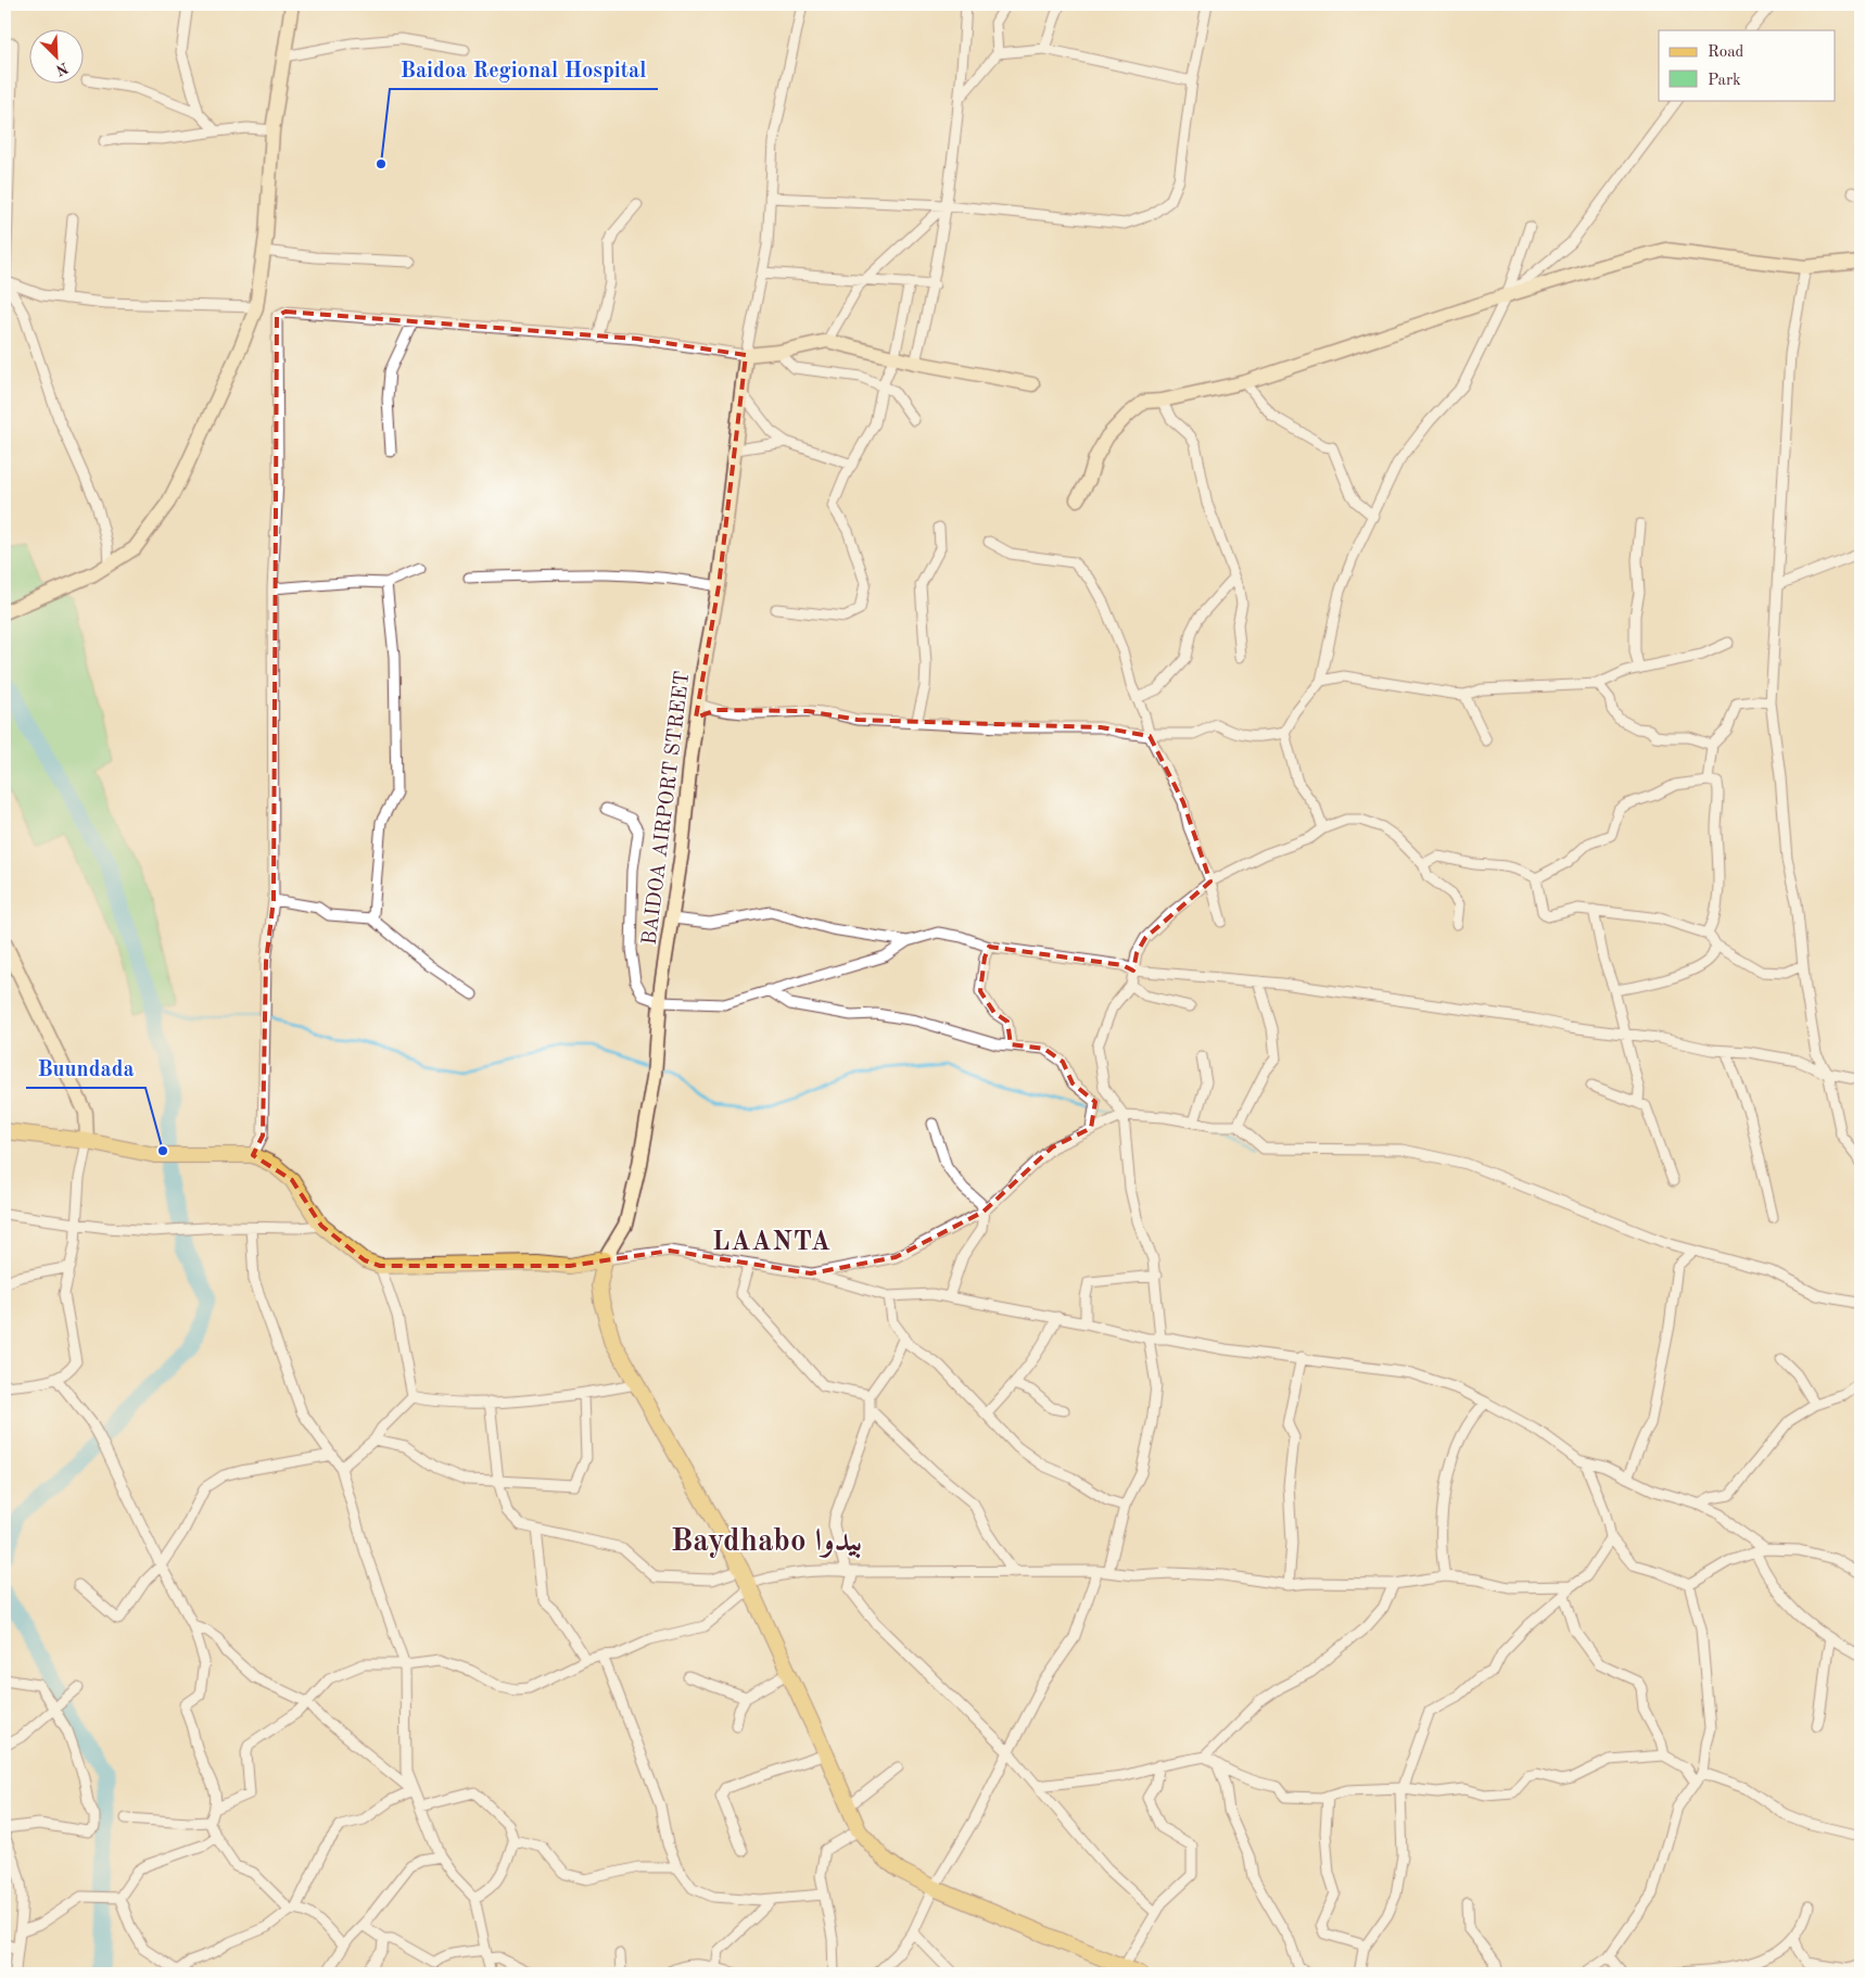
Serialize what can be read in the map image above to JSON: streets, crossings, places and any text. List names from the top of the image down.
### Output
{
  "streets": {
    "street": ["BAIDOA AIRPORT STREET"]
  },
  "districts": ["LAANTA", "Baydhabo بيدوا"],
  "places": ["Baidoa Regional Hospital", "Buundada"],
  "legend": ["Road", "Park"],
  "north": "bottom right"
}
